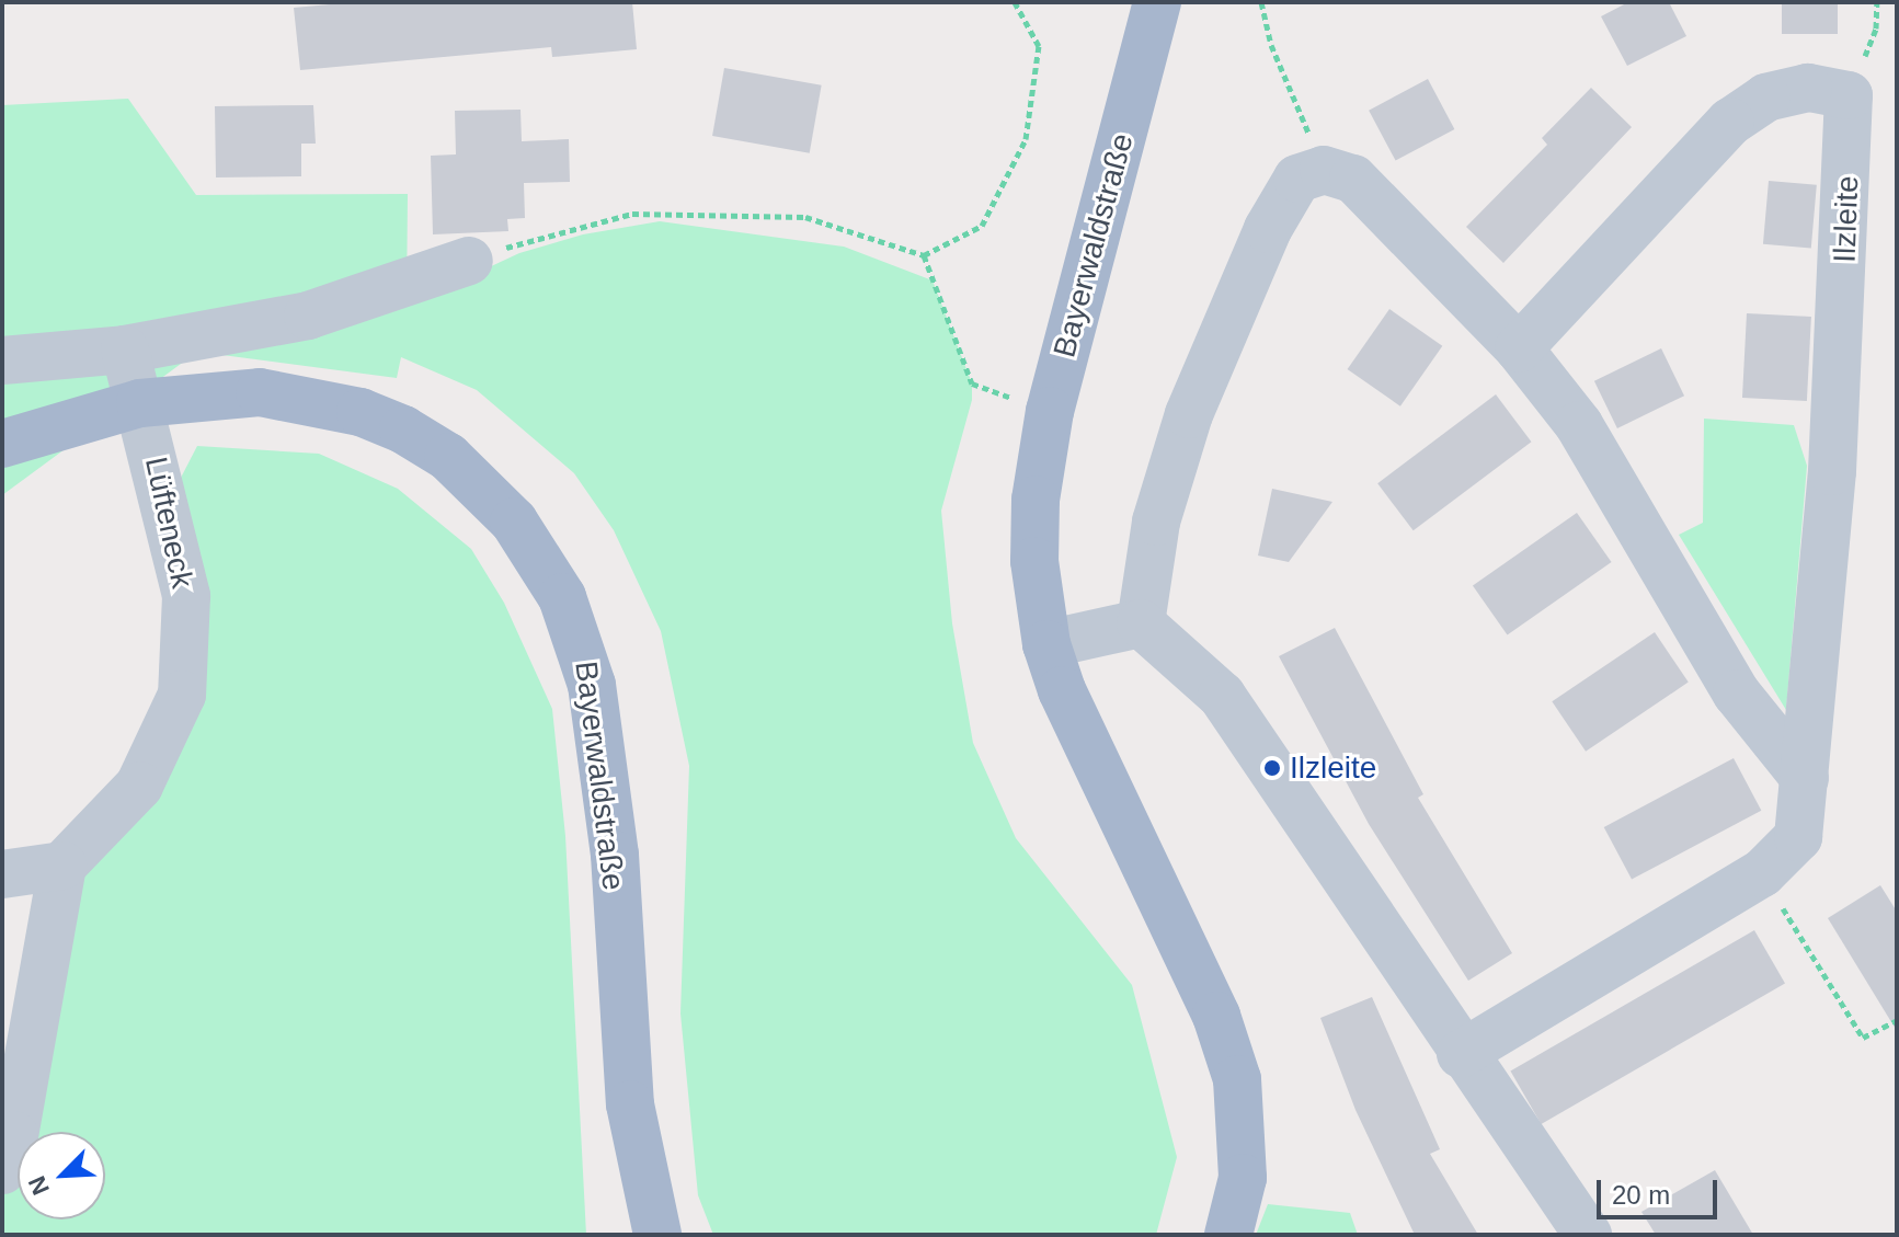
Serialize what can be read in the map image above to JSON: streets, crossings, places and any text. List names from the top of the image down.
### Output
{
  "streets": {
    "main road": ["Bayerwaldstraße"],
    "street": ["Ilzleite", "Lüfteneck"]
  },
  "crossings": [
    ["Bayerwaldstraße", "Lüfteneck"]
  ],
  "places": ["Ilzleite"],
  "scale_bar": "20 m",
  "north": "bottom left"
}
